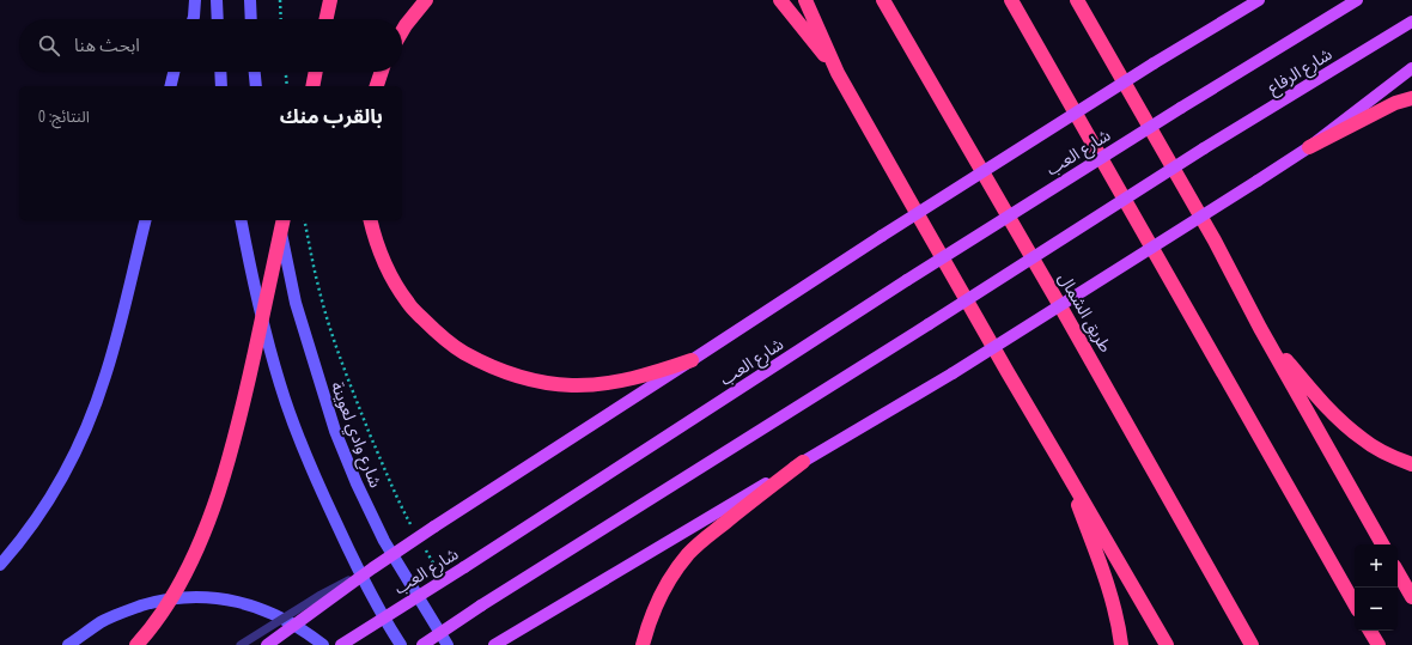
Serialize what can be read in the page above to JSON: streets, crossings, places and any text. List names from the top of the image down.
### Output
{
  "streets": {
    "highway": ["طريق الشمال"],
    "main road": ["شارع الرفاع", "شارع العب", "شارع وادي لعوينة"]
  },
  "crossings": [
    ["شارع الرفاع", "شارع العب"]
  ],
  "page": {
    "search": "ابحث هنا",
    "heading": ["بالقرب منك", "النتائج: 0"],
    "map_buttons": ["+", "−"]
  }
}
